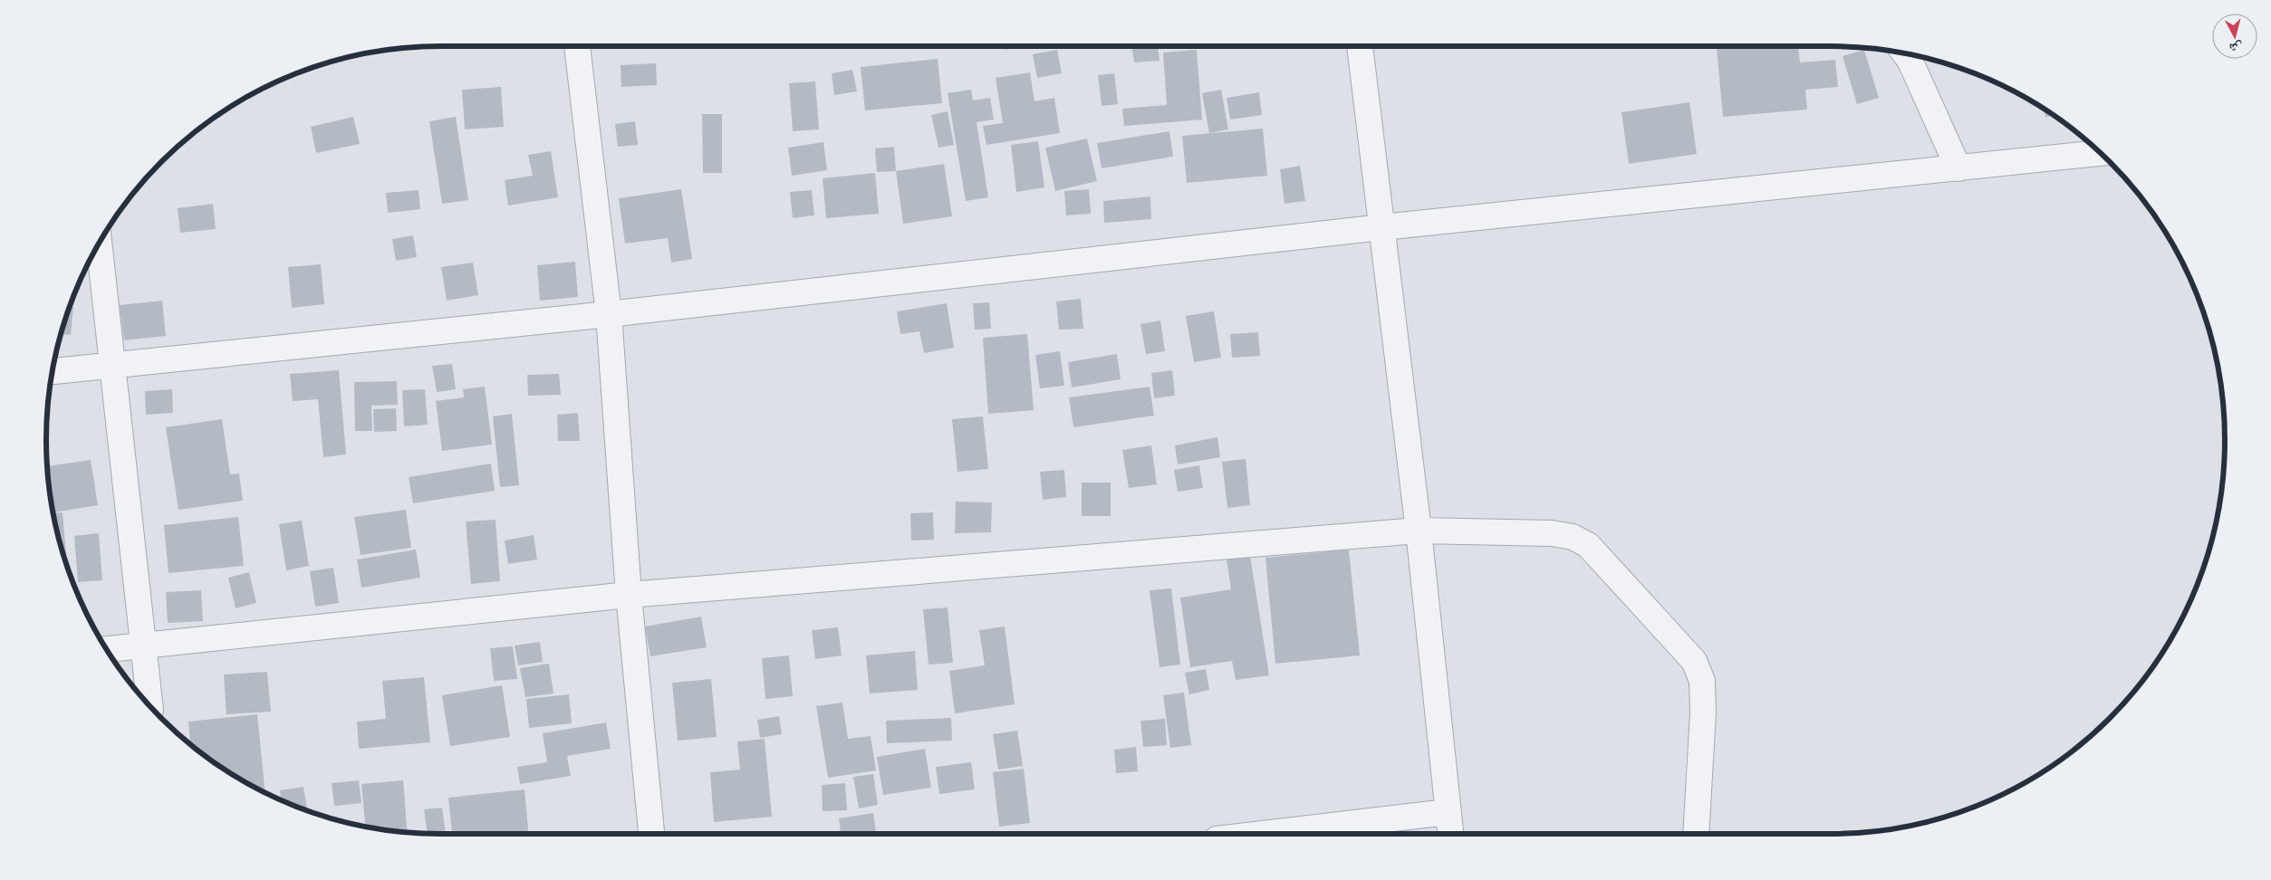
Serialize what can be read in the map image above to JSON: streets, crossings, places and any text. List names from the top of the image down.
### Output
{
  "north": "bottom"
}
